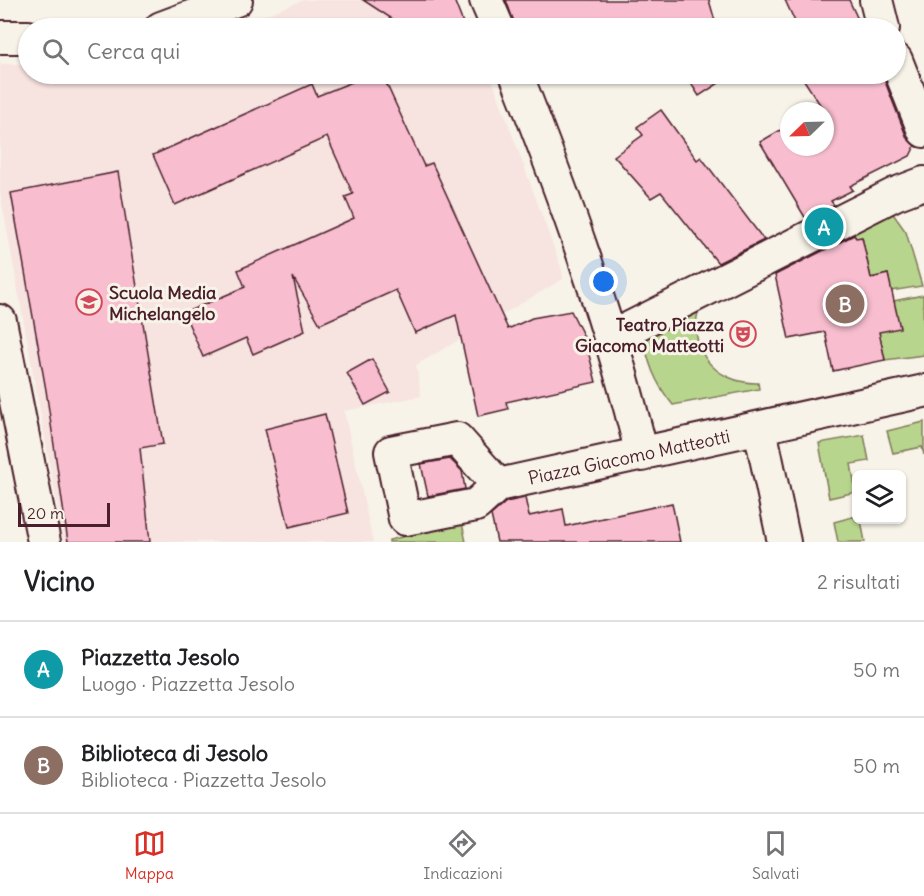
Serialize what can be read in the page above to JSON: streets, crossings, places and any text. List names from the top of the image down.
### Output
{
  "streets": {
    "street": ["Piazza Giacomo Matteotti"]
  },
  "places": {
    "school or university": ["Scuola Media Michelangelo"],
    "theatre": ["Teatro Piazza Giacomo Matteotti"]
  },
  "scale_bar": "20 m",
  "north": "bottom left",
  "page": {
    "search": "Cerca qui",
    "pins": ["A", "B"],
    "scale": "20 m",
    "heading": ["Vicino", "2 risultati"],
    "list": [
      {
        "mark": "A",
        "name": "Piazzetta Jesolo",
        "note": "Luogo · Piazzetta Jesolo",
        "value": "50 m"
      },
      {
        "mark": "B",
        "name": "Biblioteca di Jesolo",
        "note": "Biblioteca · Piazzetta Jesolo",
        "value": "50 m"
      }
    ],
    "nav": ["Mappa", "Indicazioni", "Salvati"]
  }
}
